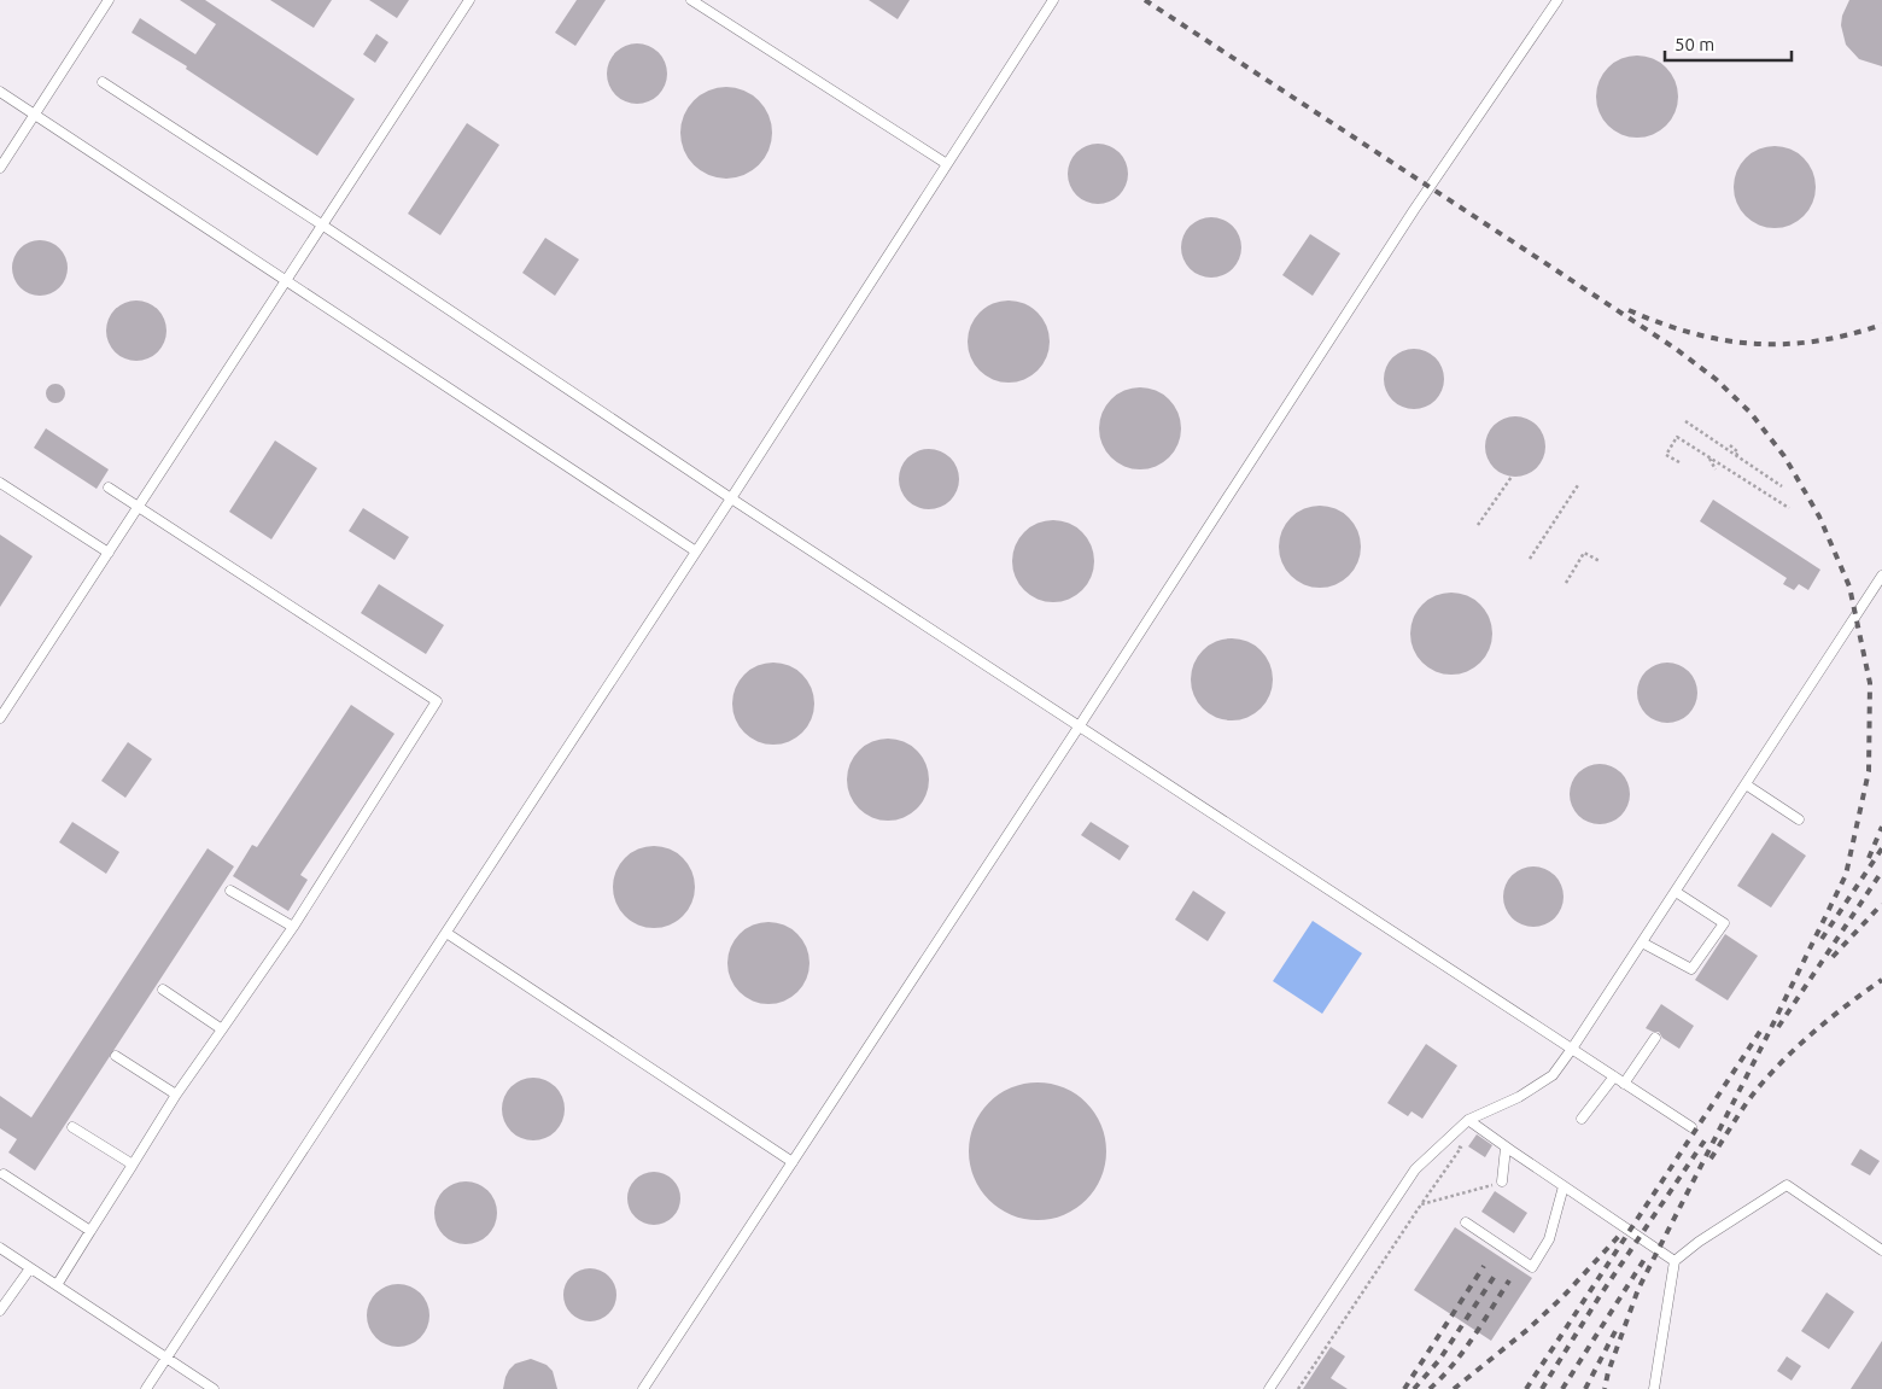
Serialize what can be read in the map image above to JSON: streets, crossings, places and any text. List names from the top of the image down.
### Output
{
  "scale_bar": "50 m"
}
